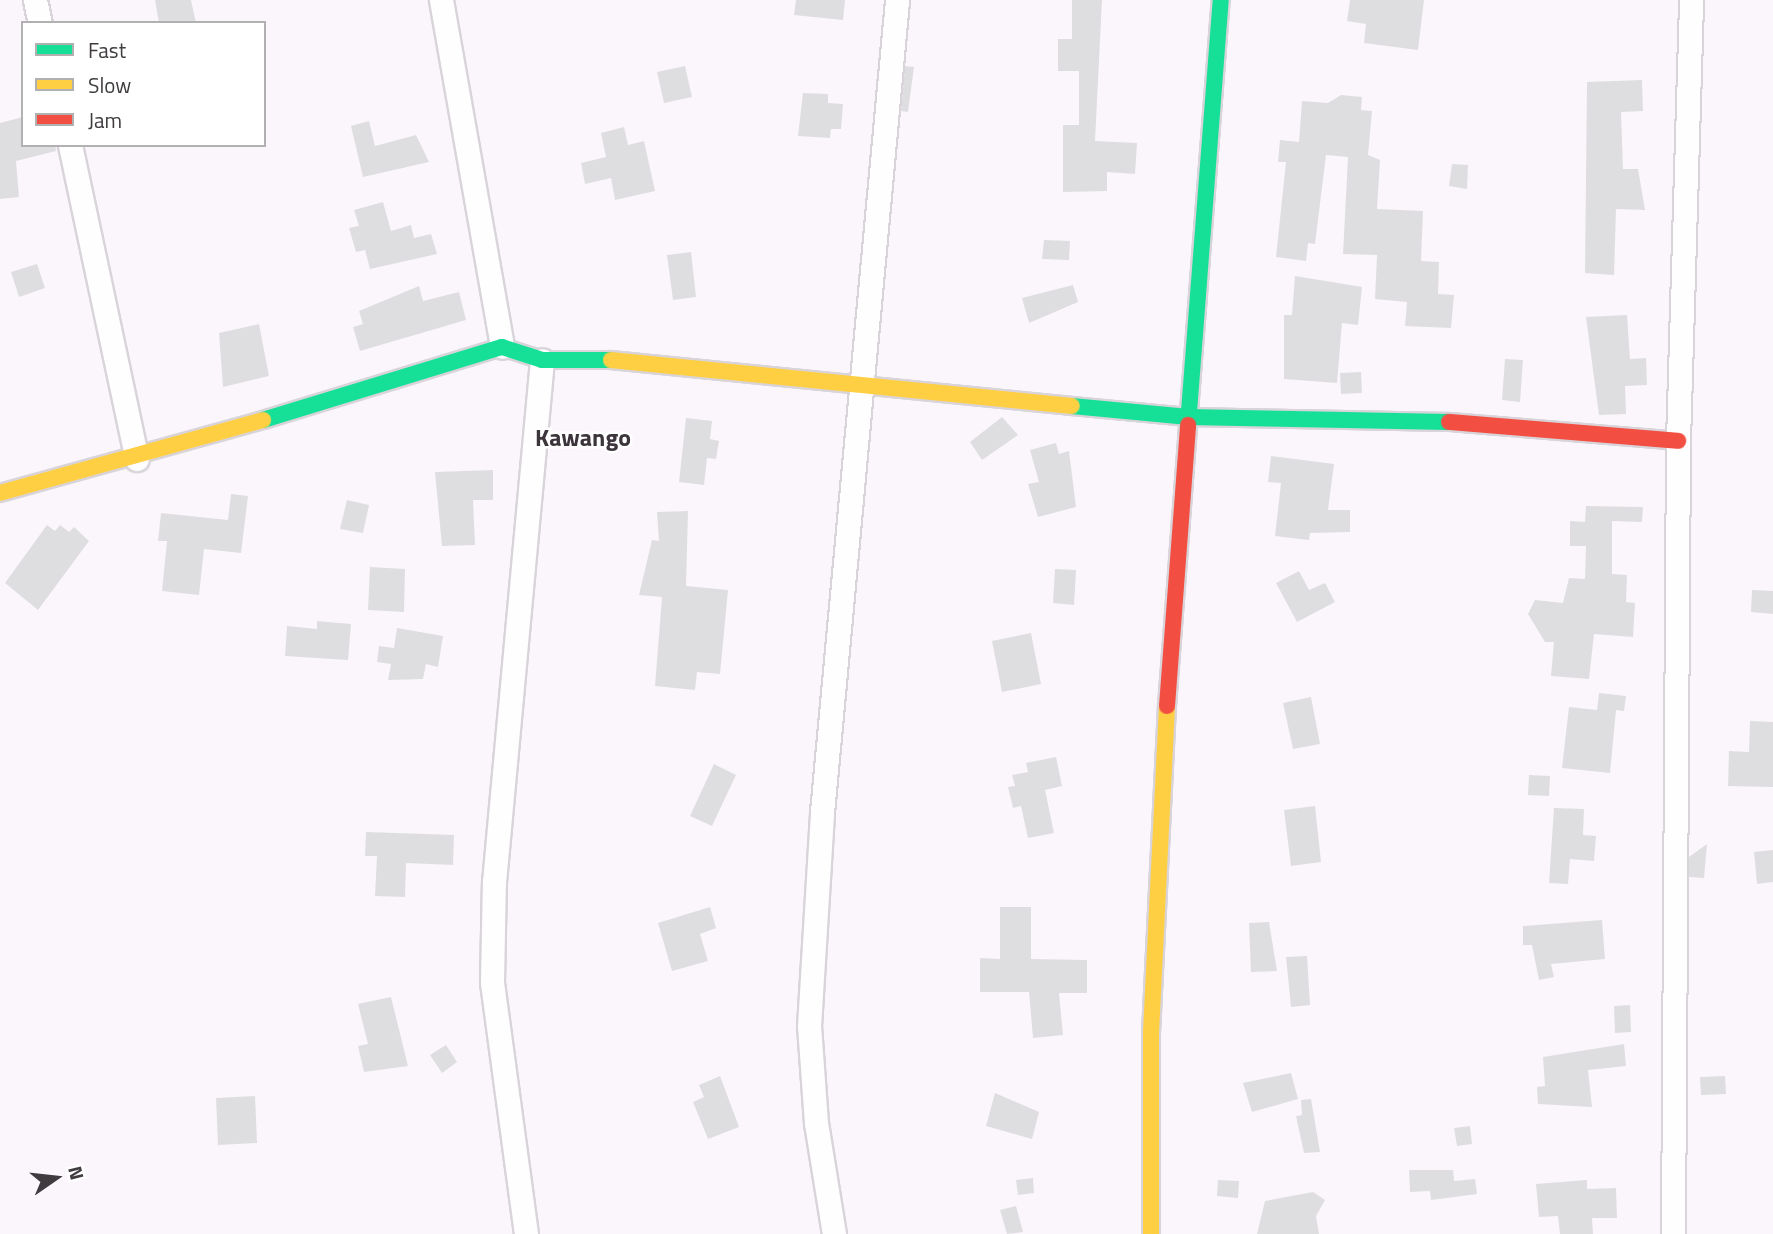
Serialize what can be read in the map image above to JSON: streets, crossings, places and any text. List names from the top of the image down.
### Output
{
  "districts": ["Kawango"],
  "legend": ["Fast", "Slow", "Jam"],
  "north": "right"
}
